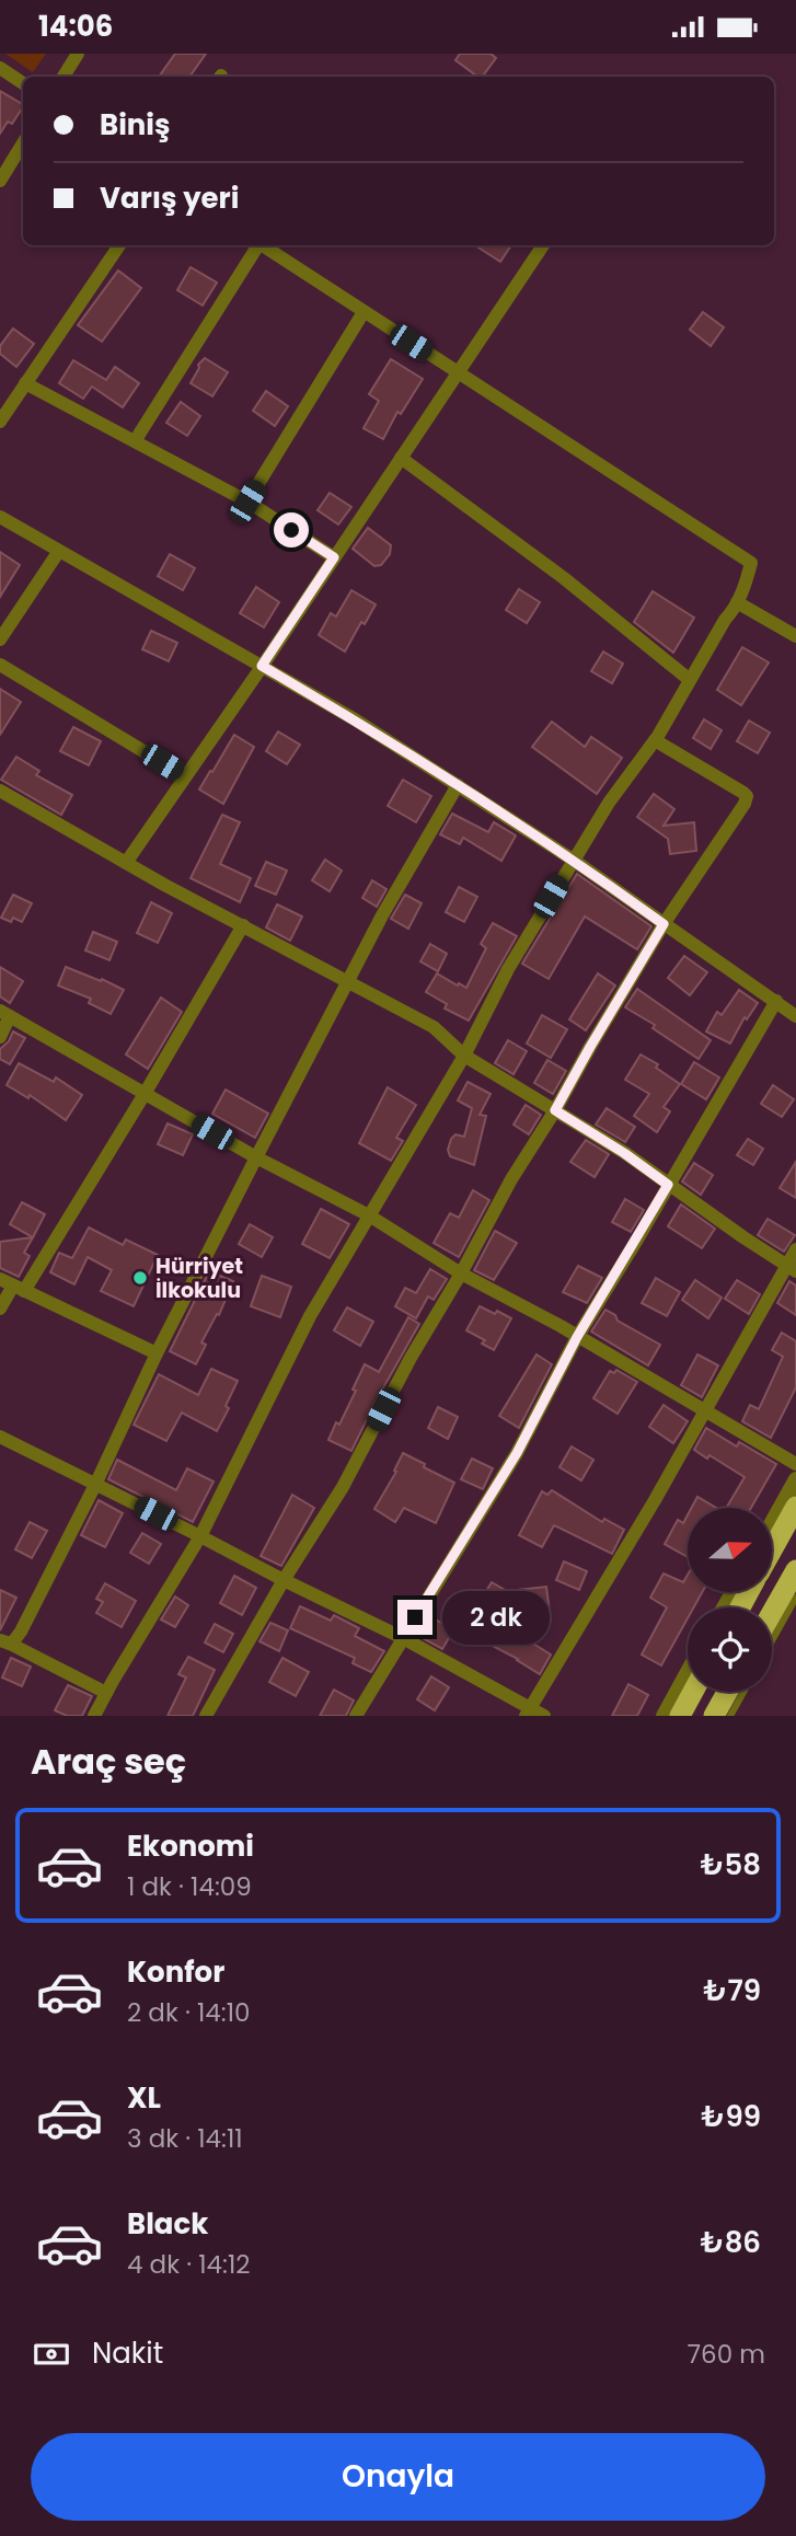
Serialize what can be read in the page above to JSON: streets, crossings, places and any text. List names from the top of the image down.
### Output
{
  "places": ["Hürriyet İlkokulu"],
  "north": "right",
  "page": {
    "status": "14:06",
    "banner": ["Biniş", "Varış yeri"],
    "bubble": "2 dk",
    "heading": "Araç seç",
    "list": [
      {
        "name": "Ekonomi",
        "note": "1 dk · 14:09",
        "value": "₺58"
      },
      {
        "name": "Konfor",
        "note": "2 dk · 14:10",
        "value": "₺79"
      },
      {
        "name": "XL",
        "note": "3 dk · 14:11",
        "value": "₺99"
      },
      {
        "name": "Black",
        "note": "4 dk · 14:12",
        "value": "₺86"
      }
    ],
    "pay": ["Nakit", "760 m"],
    "buttons": "Onayla"
  }
}
